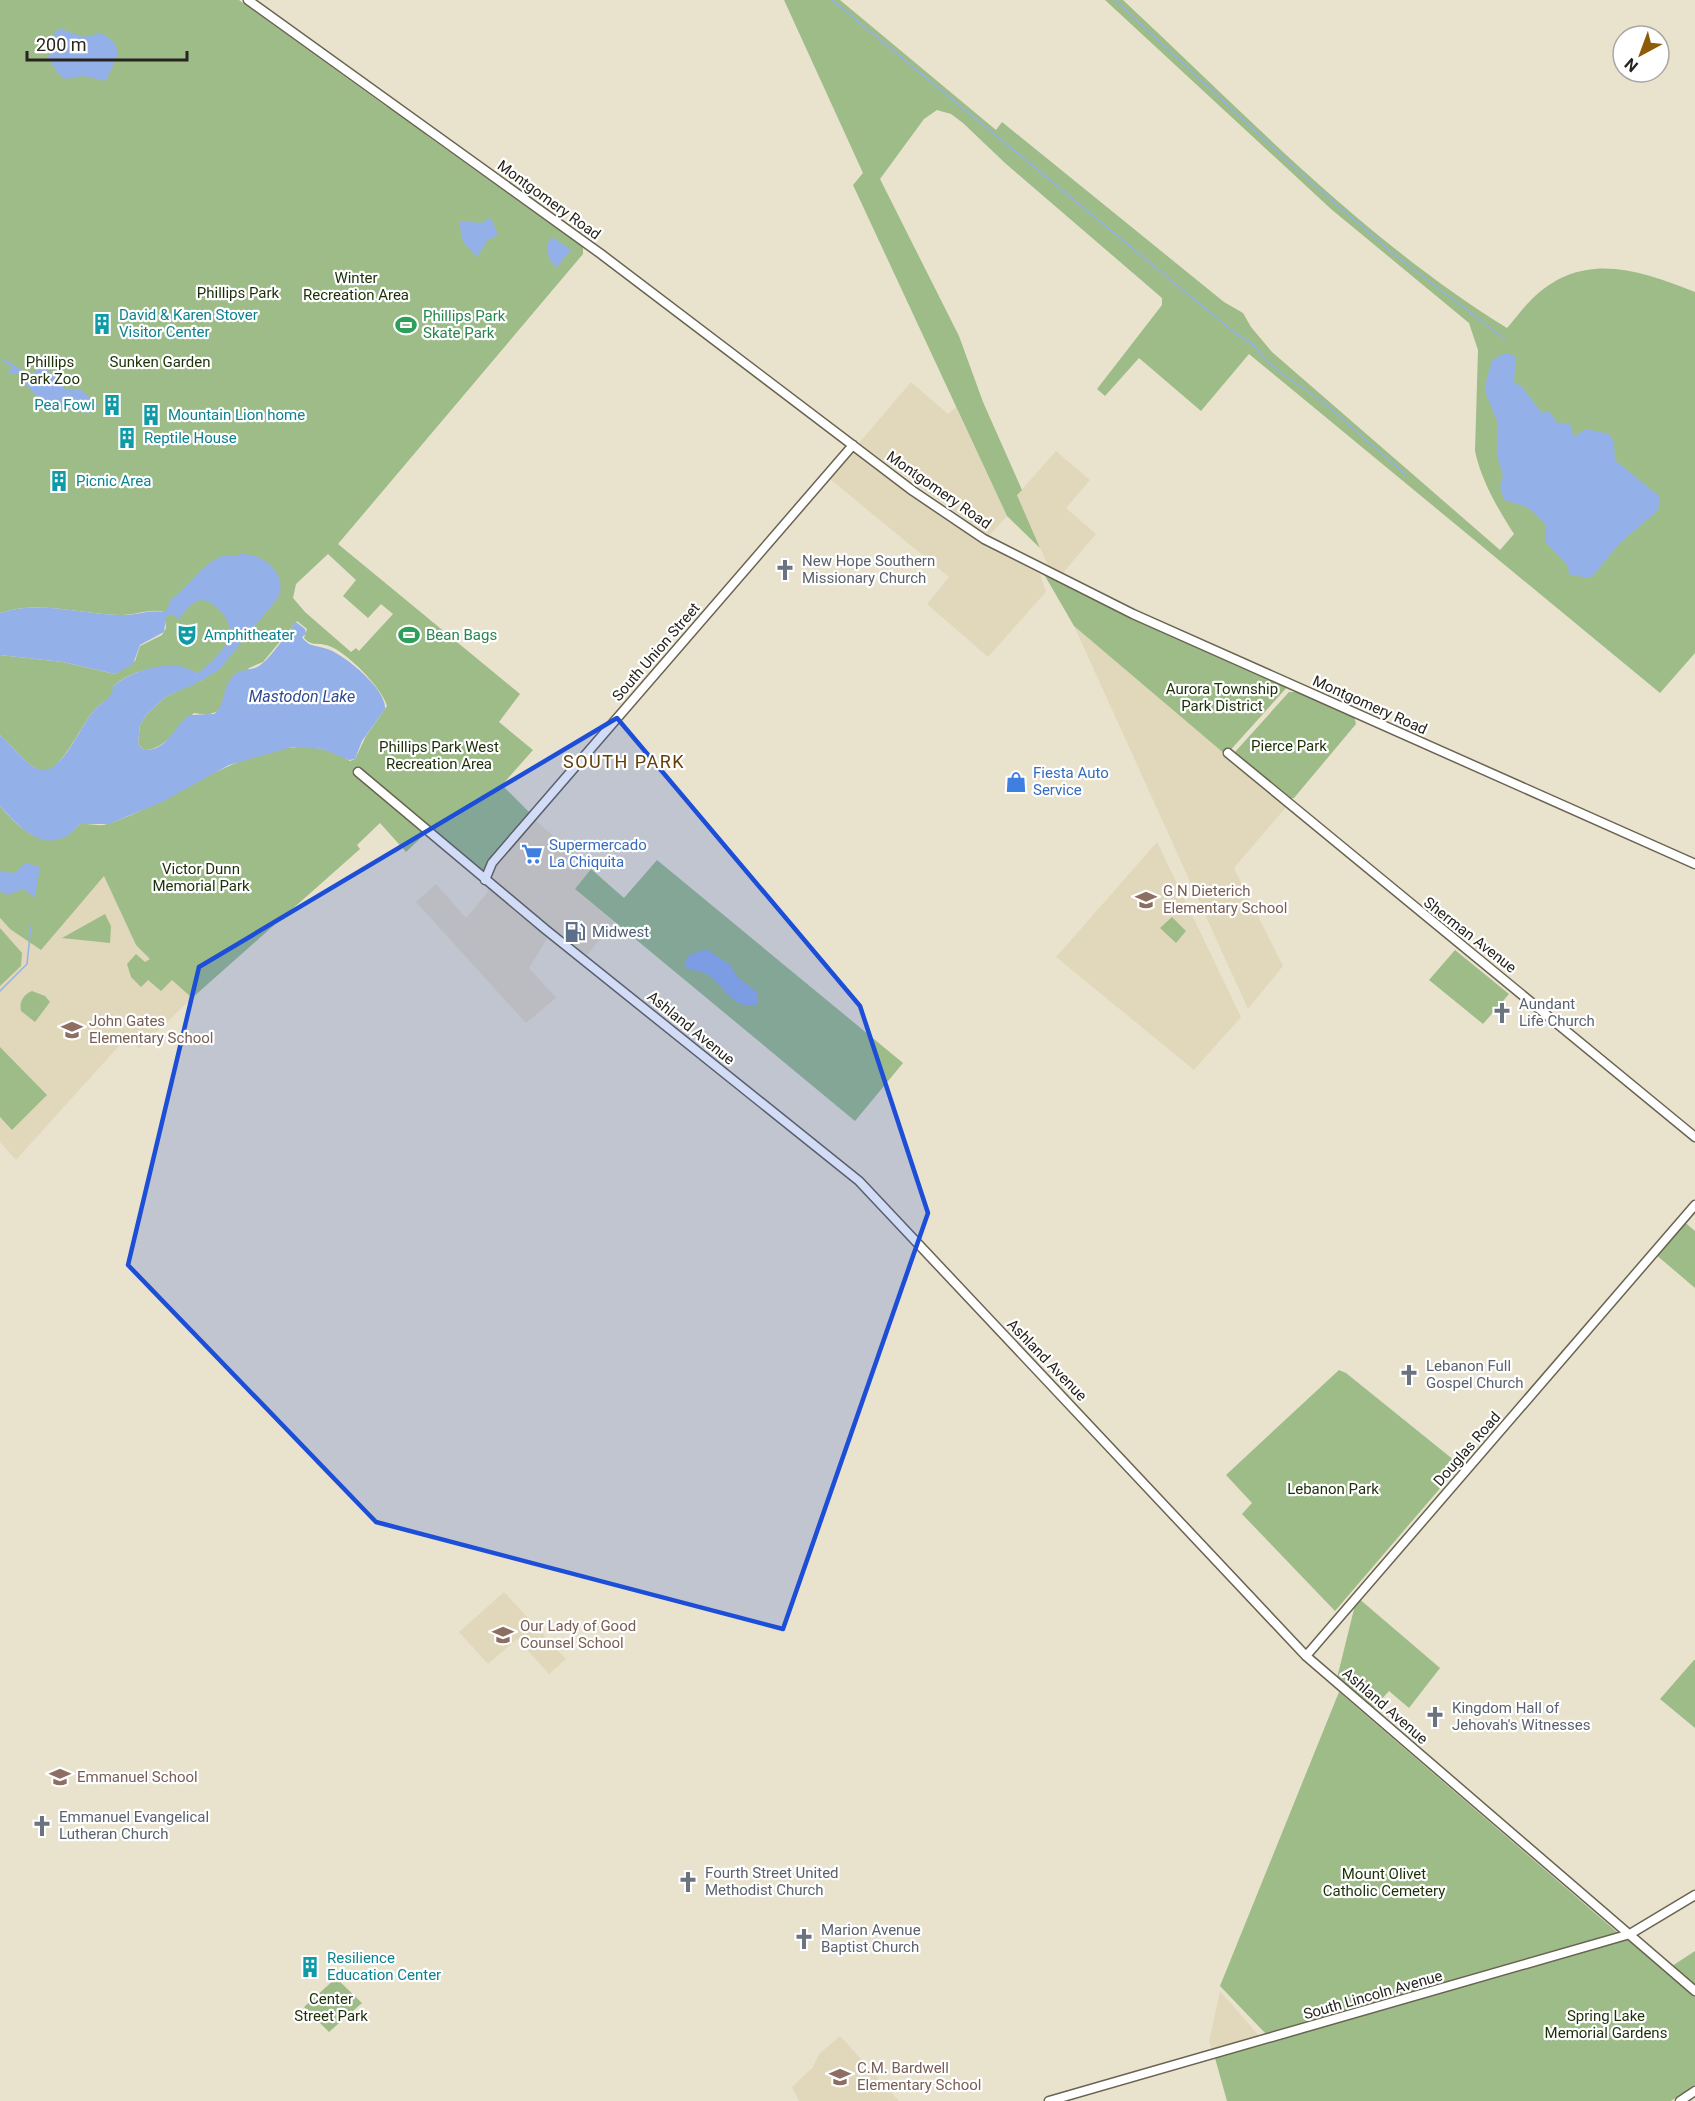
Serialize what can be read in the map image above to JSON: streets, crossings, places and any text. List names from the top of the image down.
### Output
{
  "streets": {
    "street": [
      "Montgomery Road",
      "South Union Street",
      "Sherman Avenue",
      "Ashland Avenue",
      "Douglas Road",
      "South Lincoln Avenue"
    ]
  },
  "crossings": [
    ["Montgomery Road", "South Union Street"],
    ["South Union Street", "Ashland Avenue"],
    ["Ashland Avenue", "Douglas Road"],
    ["Ashland Avenue", "South Lincoln Avenue"]
  ],
  "districts": ["SOUTH PARK"],
  "water": ["Mastodon Lake"],
  "parks": [
    "Winter Recreation Area",
    "Phillips Park",
    "Phillips Park Zoo",
    "Sunken Garden",
    "Aurora Township Park District",
    "Pierce Park",
    "Phillips Park West Recreation Area",
    "Victor Dunn Memorial Park",
    "Lebanon Park",
    "Mount Olivet Catholic Cemetery",
    "Center Street Park",
    "Spring Lake Memorial Gardens"
  ],
  "places": {
    "building": [
      "David & Karen Stover Visitor Center",
      "Pea Fowl",
      "Mountain Lion home",
      "Reptile House",
      "Picnic Area",
      "Resilience Education Center"
    ],
    "sports": ["Phillips Park Skate Park", "Bean Bags"],
    "church": [
      "New Hope Southern Missionary Church",
      "Aundant Life Church",
      "Lebanon Full Gospel Church",
      "Kingdom Hall of Jehovah's Witnesses",
      "Emmanuel Evangelical Lutheran Church",
      "Fourth Street United Methodist Church",
      "Marion Avenue Baptist Church"
    ],
    "theatre": ["Amphitheater"],
    "shop": ["Fiesta Auto Service"],
    "supermarket": ["Supermercado La Chiquita"],
    "school or university": [
      "G N Dieterich Elementary School",
      "John Gates Elementary School",
      "Our Lady of Good Counsel School",
      "Emmanuel School",
      "C.M. Bardwell Elementary School"
    ],
    "fuel station": ["Midwest"]
  },
  "scale_bar": "200 m",
  "north": "bottom left"
}
